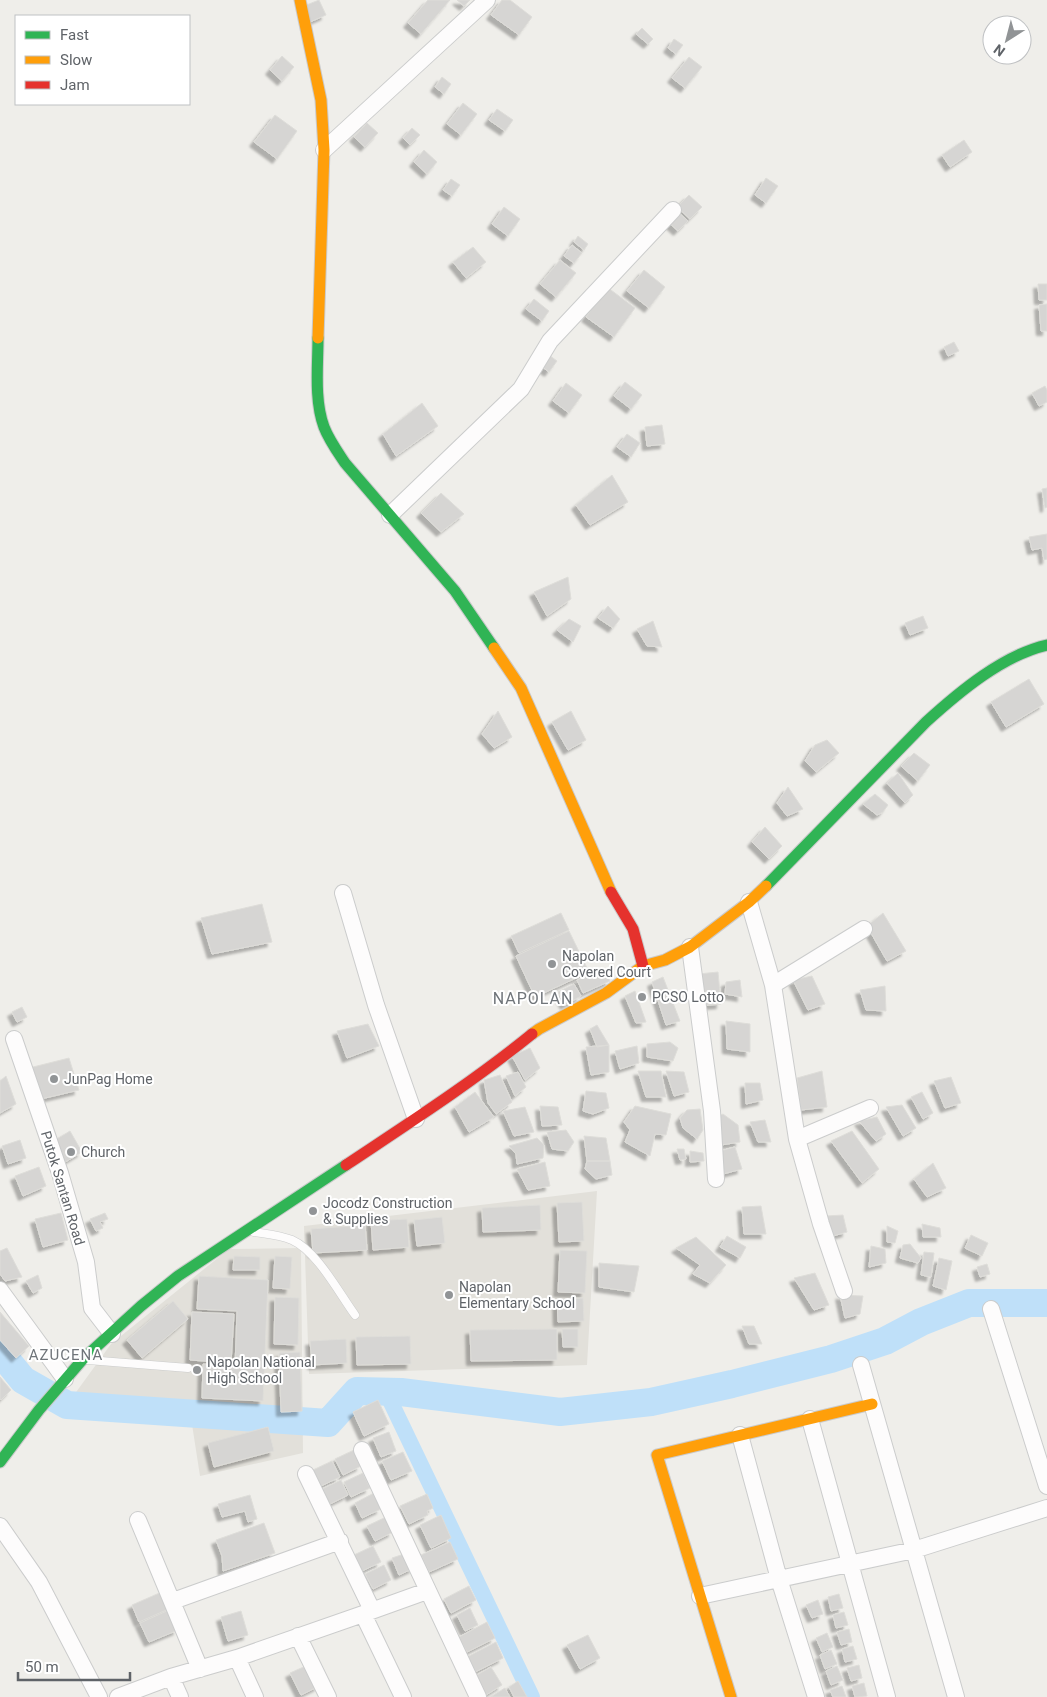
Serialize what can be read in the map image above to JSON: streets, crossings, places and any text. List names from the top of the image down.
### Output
{
  "streets": {
    "street": ["Putok Santan Road"]
  },
  "districts": ["NAPOLAN", "AZUCENA"],
  "places": [
    "Napolan Covered Court",
    "PCSO Lotto",
    "JunPag Home",
    "Church",
    "Jocodz Construction & Supplies",
    "Napolan Elementary School",
    "Napolan National High School"
  ],
  "legend": ["Fast", "Slow", "Jam"],
  "scale_bar": "50 m",
  "north": "bottom left"
}
